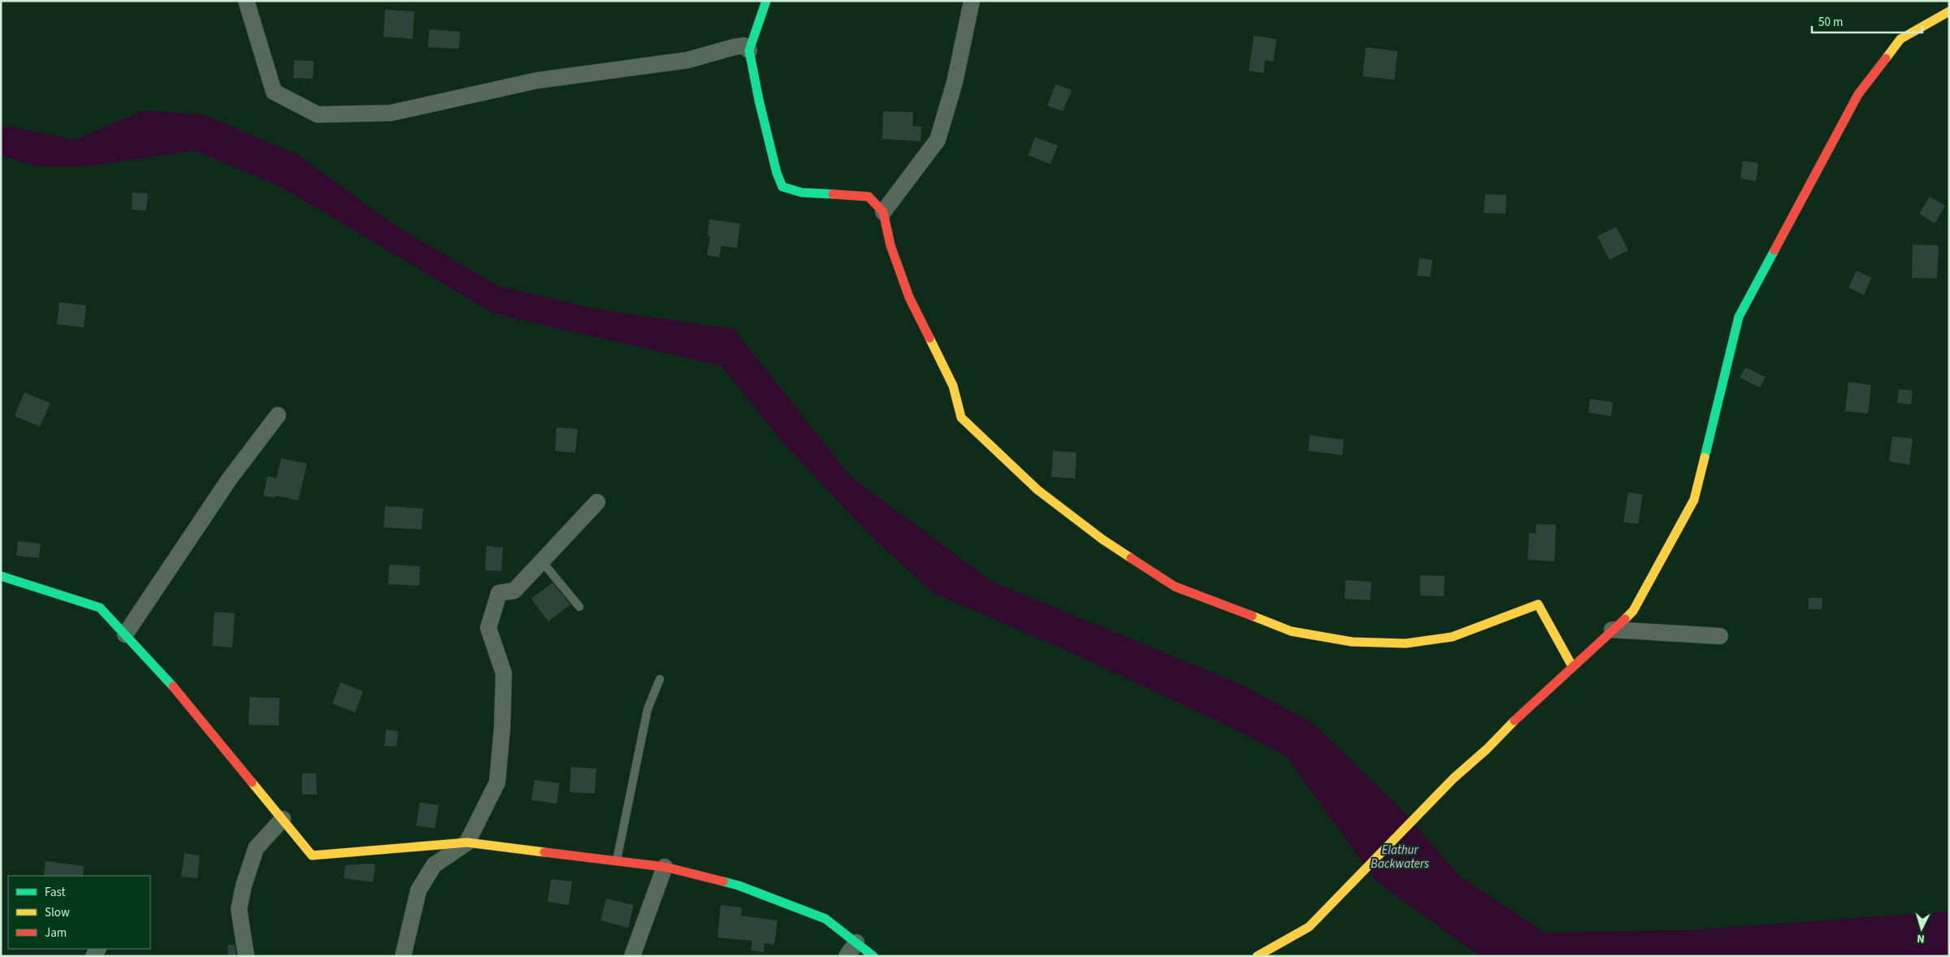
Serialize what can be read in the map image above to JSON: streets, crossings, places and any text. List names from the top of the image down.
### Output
{
  "water": ["Elathur Backwaters"],
  "legend": ["Fast", "Slow", "Jam"],
  "scale_bar": "50 m",
  "north": "bottom"
}
